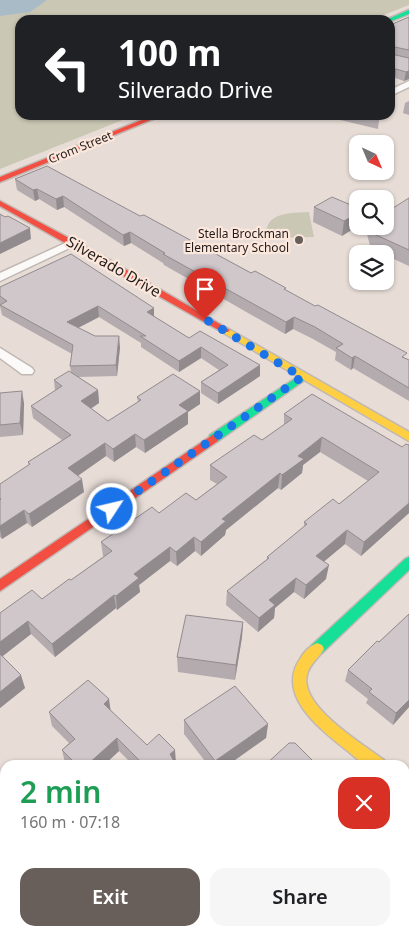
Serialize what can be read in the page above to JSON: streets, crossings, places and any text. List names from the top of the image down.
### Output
{
  "streets": {
    "street": ["Crom Street", "Silverado Drive"]
  },
  "places": ["Stella Brockman Elementary School"],
  "north": "bottom right",
  "page": {
    "turn": ["100 m", "Silverado Drive"],
    "heading": ["2 min", "160 m · 07:18"],
    "buttons": ["Exit", "Share"]
  }
}
